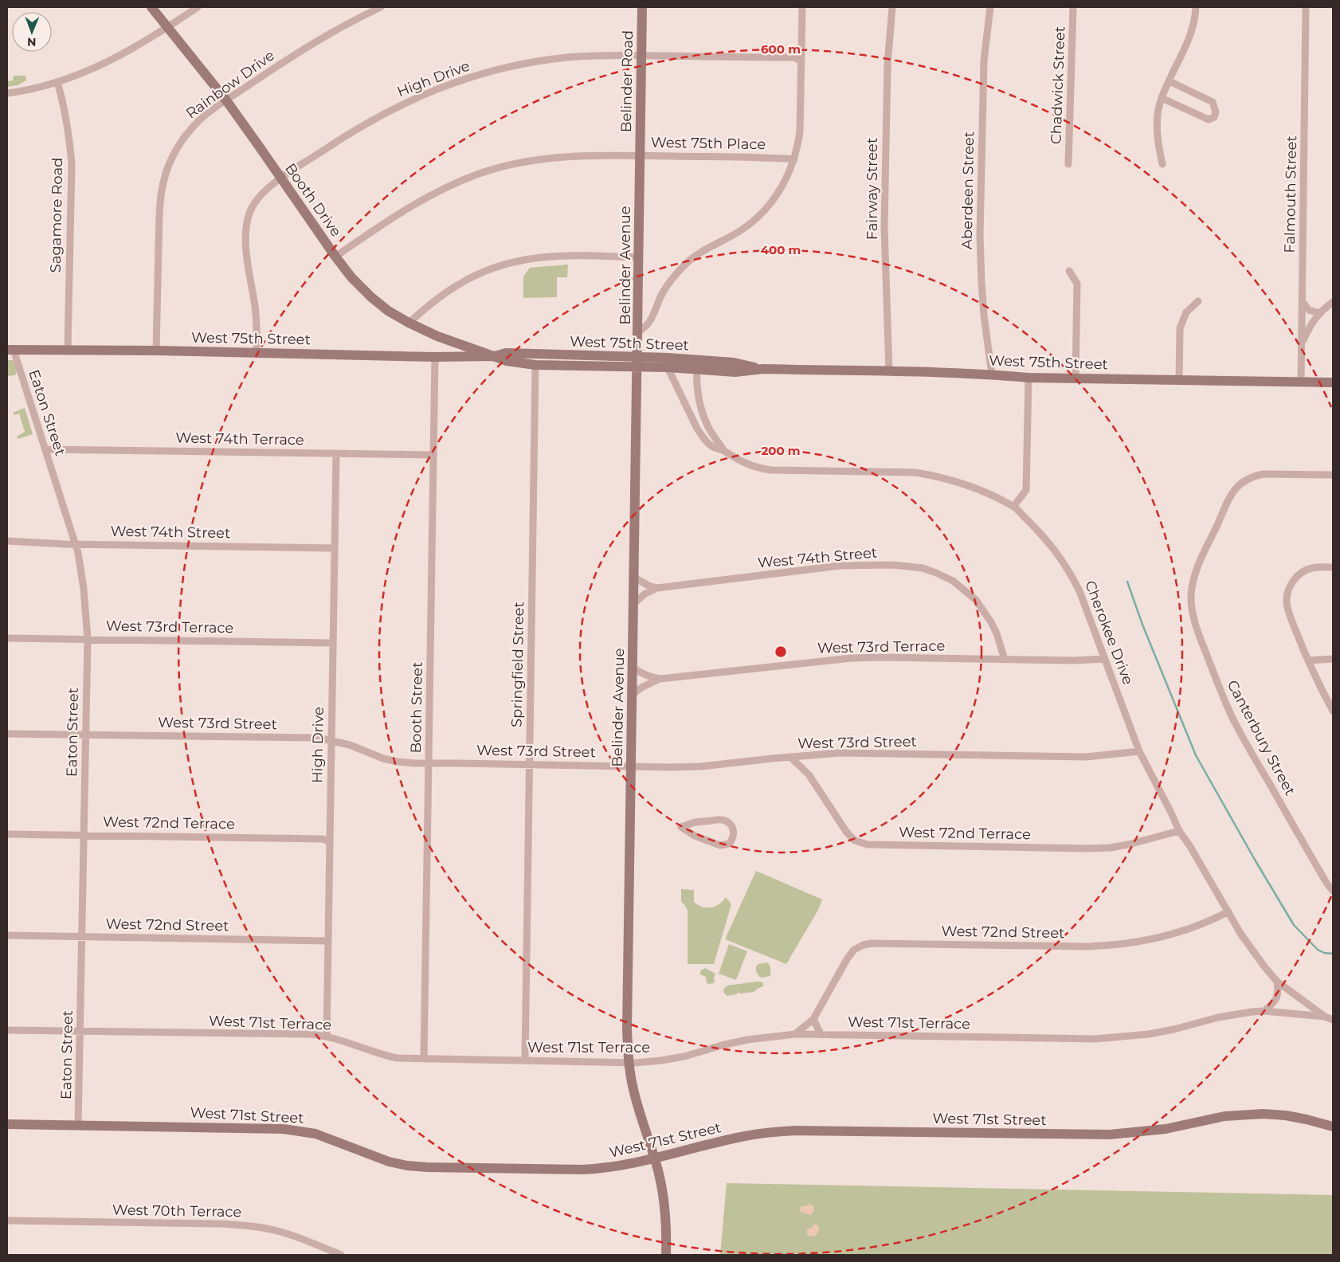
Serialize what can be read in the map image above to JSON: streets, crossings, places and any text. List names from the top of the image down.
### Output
{
  "streets": {
    "street": [
      "High Drive",
      "Belinder Road",
      "Rainbow Drive",
      "Chadwick Street",
      "West 75th Place",
      "Fairway Street",
      "Aberdeen Street",
      "Falmouth Street",
      "Booth Drive",
      "Sagamore Road",
      "Belinder Avenue",
      "West 75th Street",
      "Eaton Street",
      "West 74th Terrace",
      "West 74th Street",
      "West 73rd Terrace",
      "Cherokee Drive",
      "Springfield Street",
      "Booth Street",
      "West 73rd Street",
      "Canterbury Street",
      "West 72nd Terrace",
      "West 72nd Street",
      "West 71st Terrace",
      "West 71st Street",
      "West 70th Terrace"
    ]
  },
  "crossings": [
    ["High Drive", "Belinder Road"],
    ["High Drive", "Booth Drive"],
    ["High Drive", "West 75th Street"],
    ["High Drive", "West 74th Terrace"],
    ["High Drive", "West 74th Street"],
    ["High Drive", "West 73rd Terrace"],
    ["High Drive", "West 73rd Street"],
    ["High Drive", "West 72nd Terrace"],
    ["High Drive", "West 72nd Street"],
    ["High Drive", "West 71st Terrace"],
    ["Belinder Road", "West 75th Place"],
    ["Belinder Road", "Belinder Avenue"],
    ["Rainbow Drive", "Booth Drive"],
    ["Rainbow Drive", "West 75th Street"],
    ["West 75th Place", "Booth Drive"],
    ["West 75th Place", "Belinder Avenue"],
    ["Fairway Street", "West 75th Street"],
    ["Aberdeen Street", "West 75th Street"],
    ["Falmouth Street", "West 75th Street"],
    ["Booth Drive", "West 75th Street"],
    ["Sagamore Road", "West 75th Street"],
    ["Belinder Avenue", "West 75th Street"],
    ["Belinder Avenue", "West 74th Street"],
    ["Belinder Avenue", "West 73rd Terrace"],
    ["Belinder Avenue", "West 73rd Street"],
    ["Belinder Avenue", "West 71st Terrace"],
    ["Belinder Avenue", "West 71st Street"],
    ["West 75th Street", "Eaton Street"],
    ["West 75th Street", "Cherokee Drive"],
    ["West 75th Street", "Springfield Street"],
    ["West 75th Street", "Booth Street"],
    ["Eaton Street", "West 74th Terrace"],
    ["Eaton Street", "West 74th Street"],
    ["Eaton Street", "West 73rd Terrace"],
    ["Eaton Street", "West 73rd Street"],
    ["Eaton Street", "West 72nd Terrace"],
    ["Eaton Street", "West 72nd Street"],
    ["Eaton Street", "West 71st Terrace"],
    ["Eaton Street", "West 71st Street"],
    ["West 74th Terrace", "Booth Street"],
    ["West 74th Street", "West 73rd Terrace"],
    ["West 73rd Terrace", "Cherokee Drive"],
    ["Cherokee Drive", "West 73rd Street"],
    ["Cherokee Drive", "West 72nd Terrace"],
    ["Cherokee Drive", "West 72nd Street"],
    ["Cherokee Drive", "West 71st Terrace"],
    ["Springfield Street", "West 73rd Street"],
    ["Springfield Street", "West 71st Terrace"],
    ["Booth Street", "West 73rd Street"],
    ["Booth Street", "West 71st Terrace"],
    ["West 73rd Street", "West 72nd Terrace"],
    ["West 72nd Street", "West 71st Terrace"]
  ],
  "north": "bottom",
  "rings": ["600 m", "400 m", "200 m"]
}
